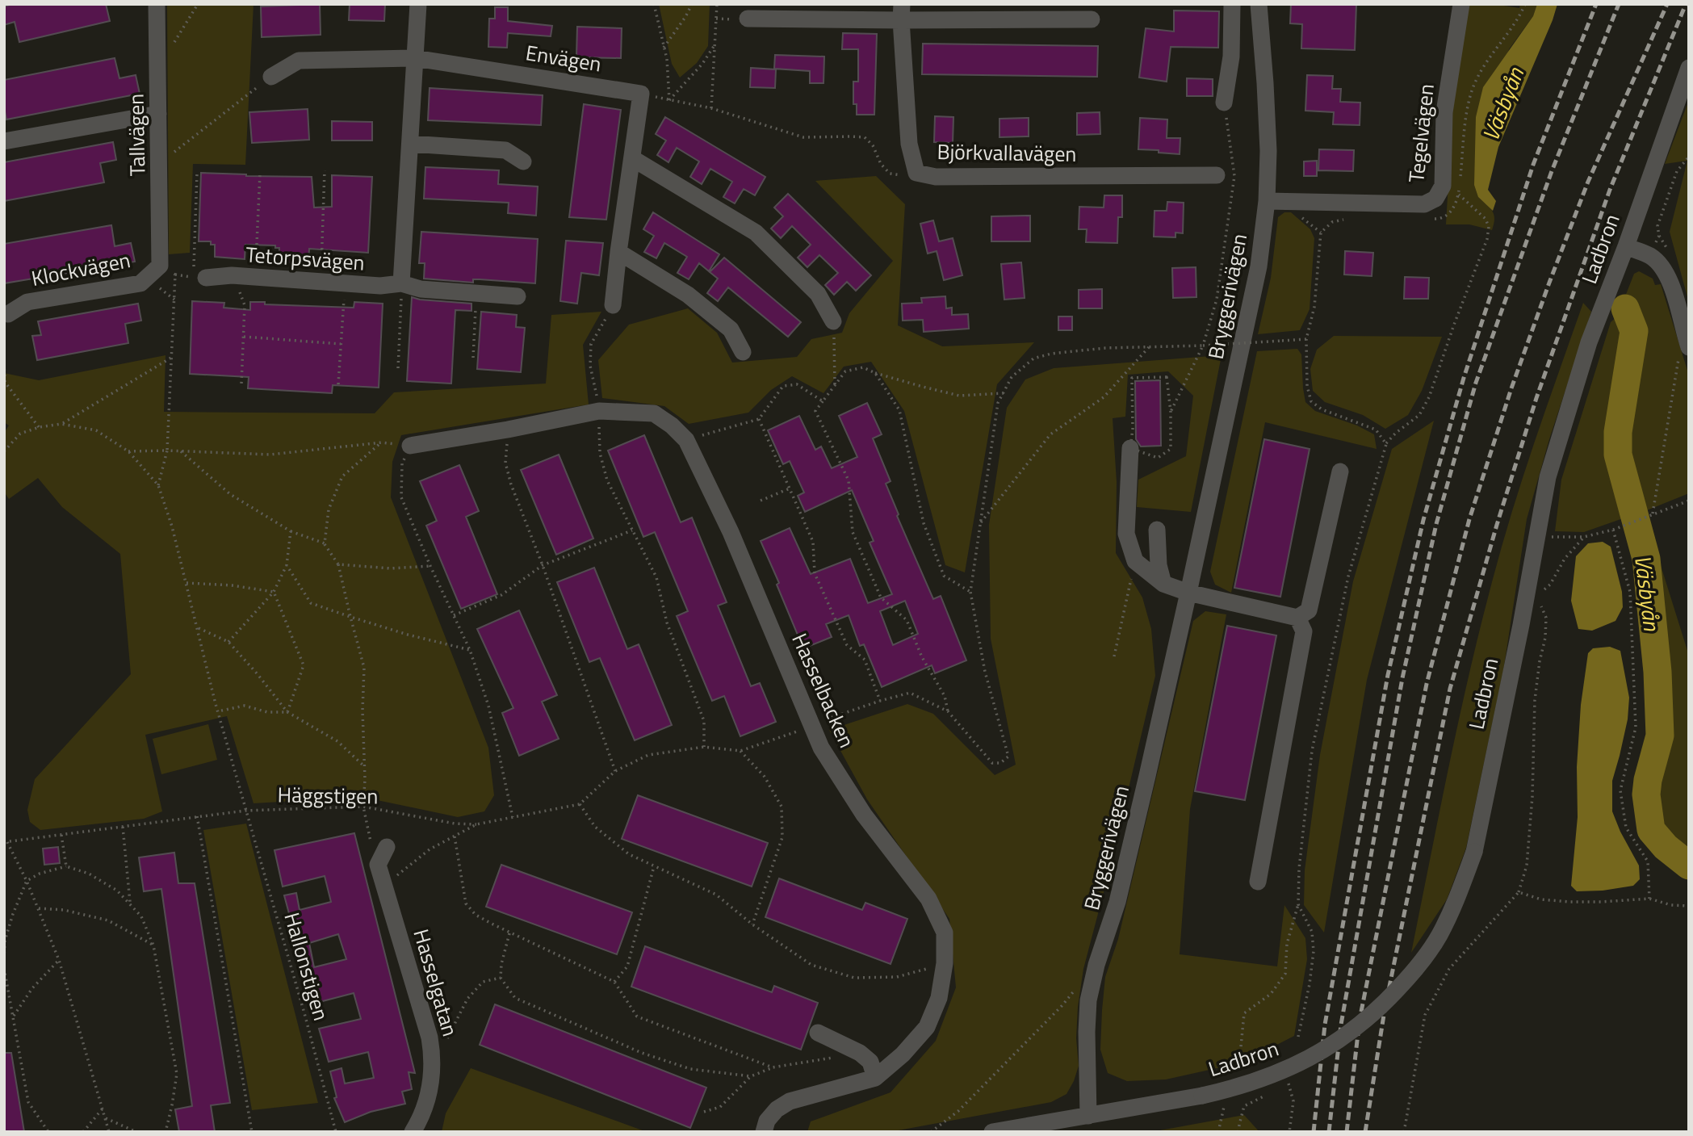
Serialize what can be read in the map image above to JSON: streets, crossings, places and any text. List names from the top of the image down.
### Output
{
  "streets": {
    "street": [
      "Envägen",
      "Tegelvägen",
      "Tallvägen",
      "Björkvallavägen",
      "Ladbron",
      "Tetorpsvägen",
      "Klockvägen",
      "Bryggerivägen",
      "Hasselbacken",
      "Hasselgatan"
    ],
    "path": ["Häggstigen", "Hallonstigen"]
  },
  "crossings": [
    ["Tegelvägen", "Bryggerivägen"],
    ["Tallvägen", "Klockvägen"],
    ["Ladbron", "Bryggerivägen"],
    ["Häggstigen", "Hallonstigen"]
  ],
  "water": ["Väsbyån"]
}
